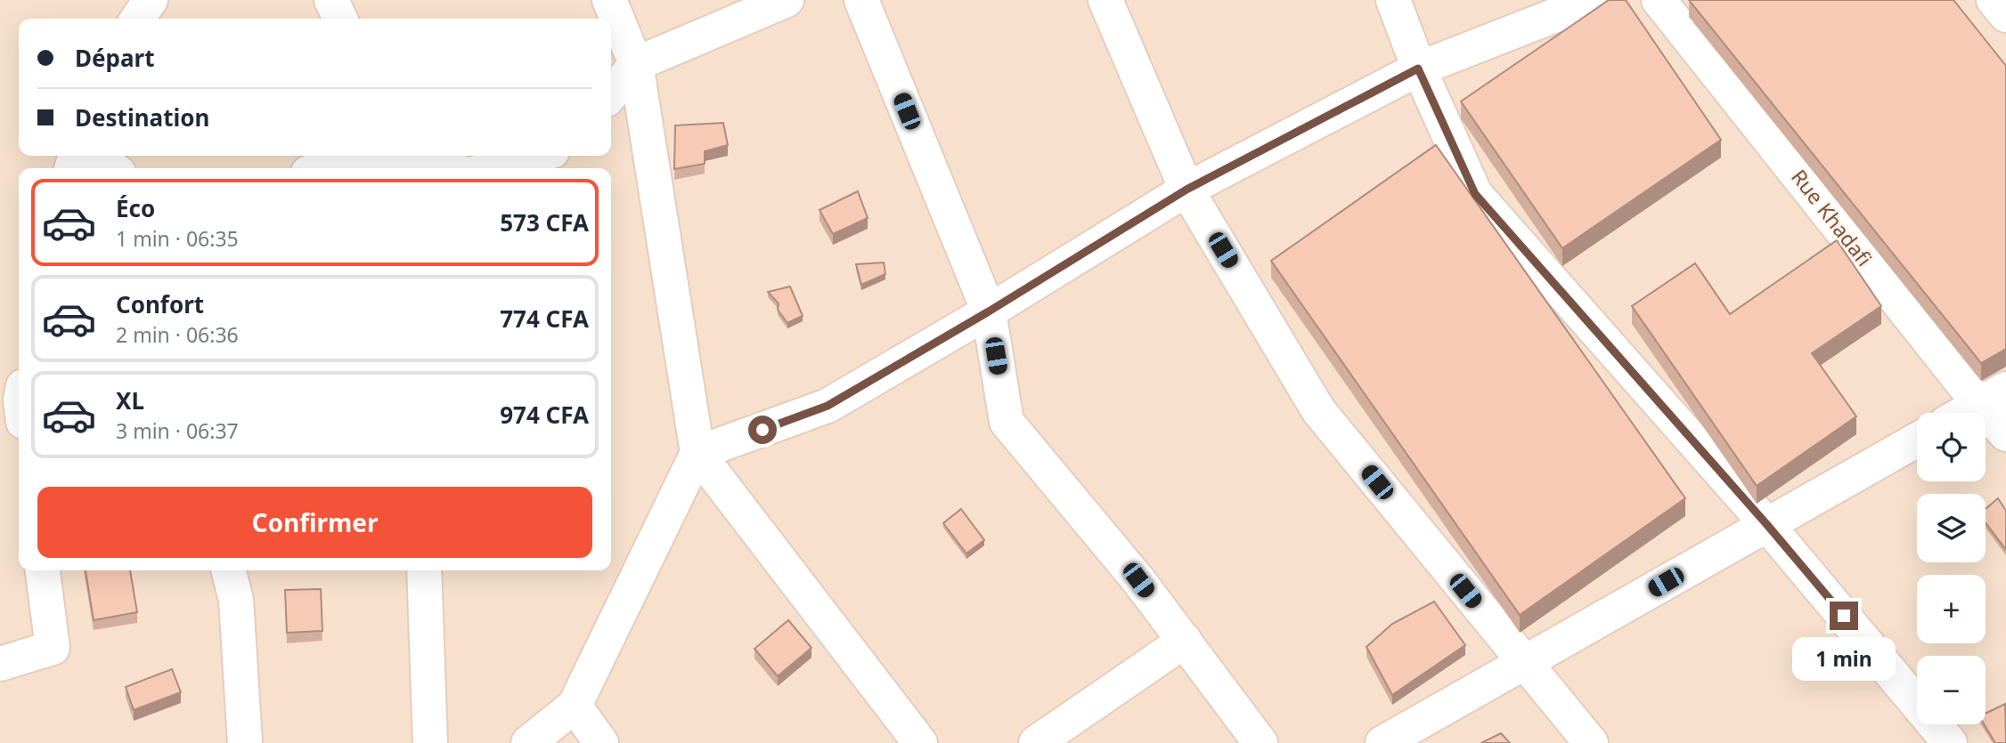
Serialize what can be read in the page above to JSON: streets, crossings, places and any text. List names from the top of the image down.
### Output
{
  "streets": {
    "street": ["Rue Khadafi"]
  },
  "page": {
    "banner": ["Départ", "Destination"],
    "list": [
      {
        "name": "Éco",
        "note": "1 min · 06:35",
        "value": "573 CFA"
      },
      {
        "name": "Confort",
        "note": "2 min · 06:36",
        "value": "774 CFA"
      },
      {
        "name": "XL",
        "note": "3 min · 06:37",
        "value": "974 CFA"
      }
    ],
    "map_buttons": ["+", "−"],
    "buttons": "Confirmer",
    "bubble": "1 min"
  }
}
